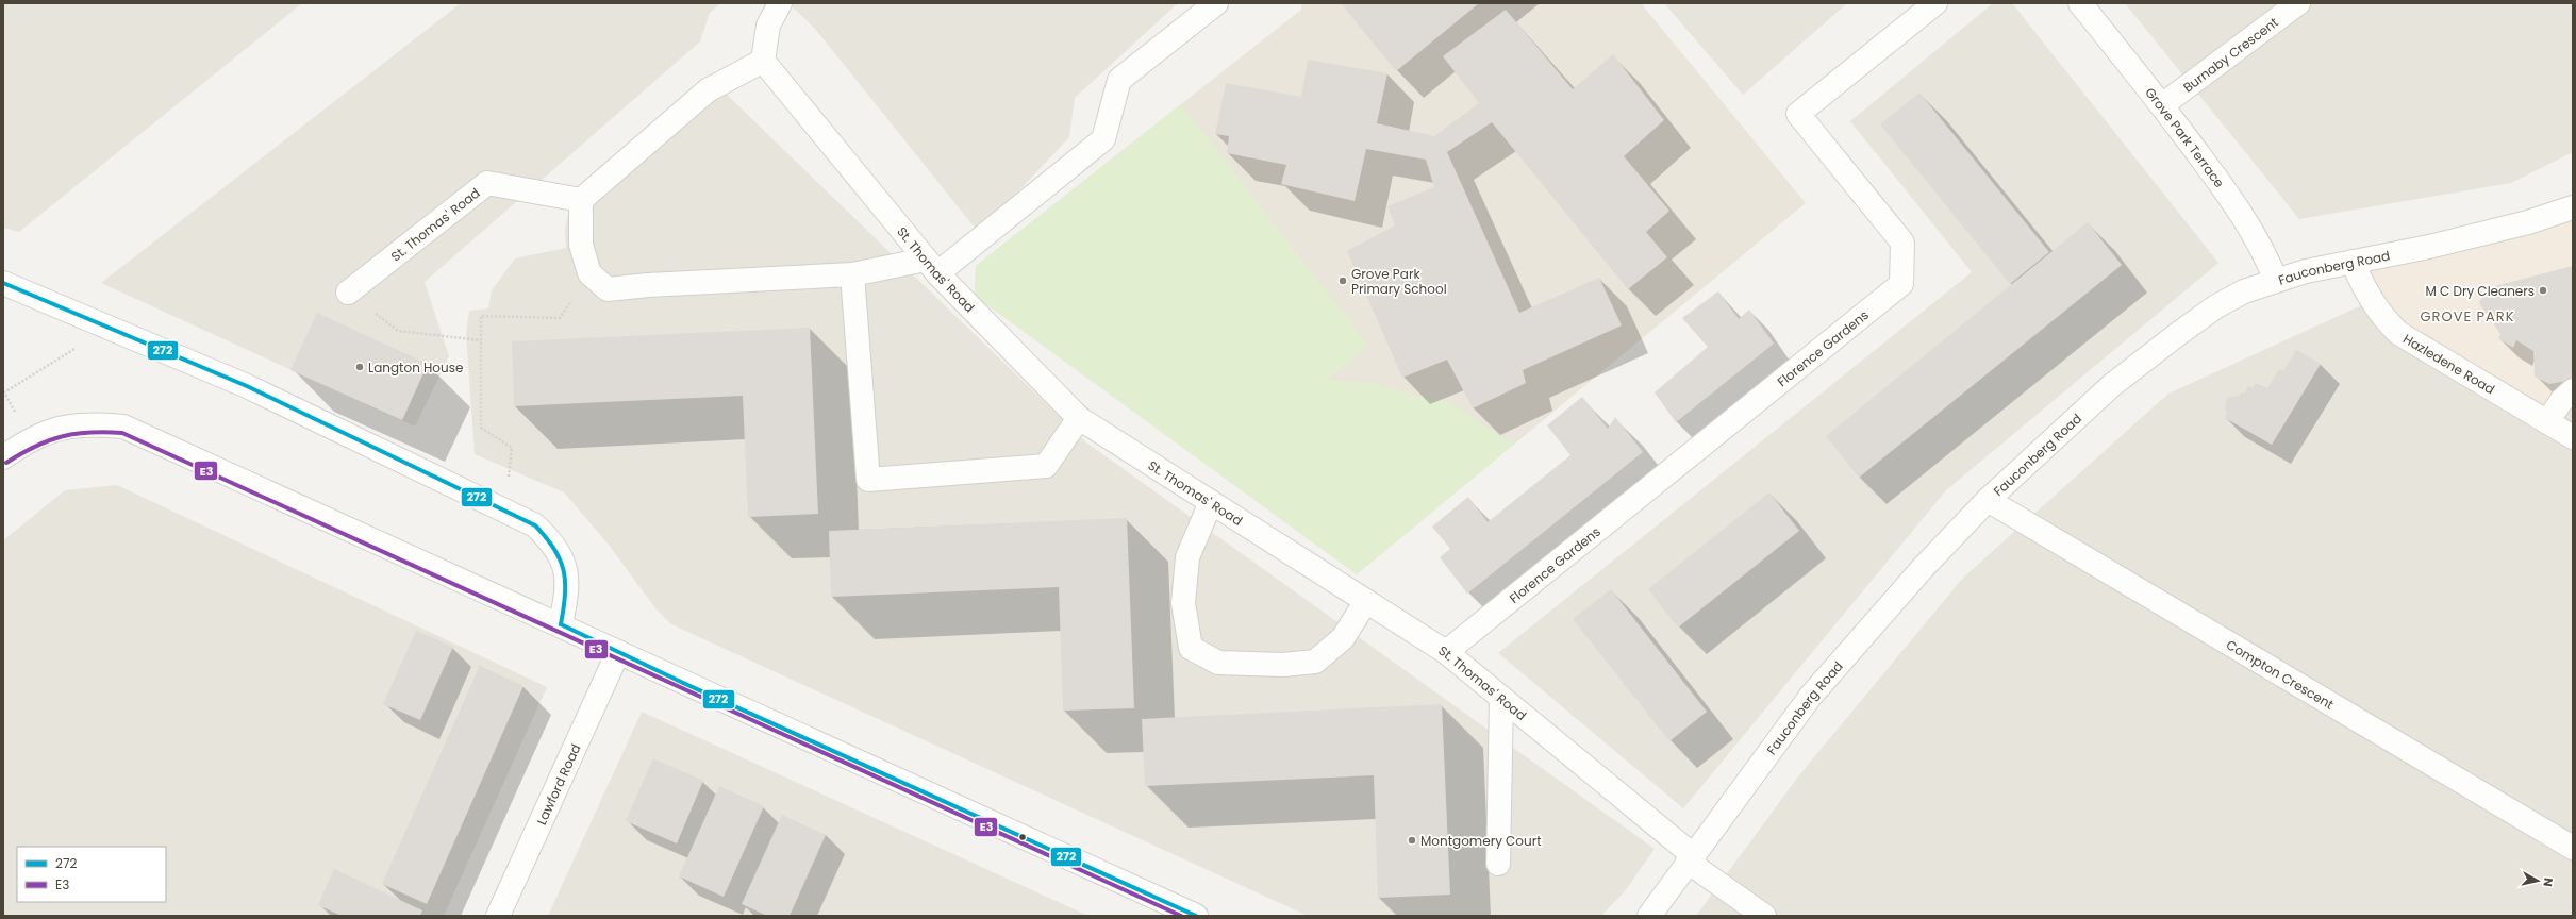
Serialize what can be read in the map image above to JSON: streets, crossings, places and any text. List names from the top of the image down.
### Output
{
  "streets": {
    "street": [
      "Burnaby Crescent",
      "Grove Park Terrace",
      "St. Thomas' Road",
      "Fauconberg Road",
      "Florence Gardens",
      "Hazledene Road",
      "Compton Crescent",
      "Lawford Road"
    ]
  },
  "crossings": [
    ["Burnaby Crescent", "Grove Park Terrace"],
    ["Grove Park Terrace", "Fauconberg Road"],
    ["St. Thomas' Road", "Fauconberg Road"],
    ["St. Thomas' Road", "Florence Gardens"],
    ["Fauconberg Road", "Hazledene Road"],
    ["Fauconberg Road", "Compton Crescent"]
  ],
  "districts": ["GROVE PARK"],
  "places": [
    "Grove Park Primary School",
    "M C Dry Cleaners",
    "Langton House",
    "Montgomery Court"
  ],
  "lines": ["transit line 272", "transit line E3"],
  "legend": ["272", "E3"],
  "north": "right"
}
